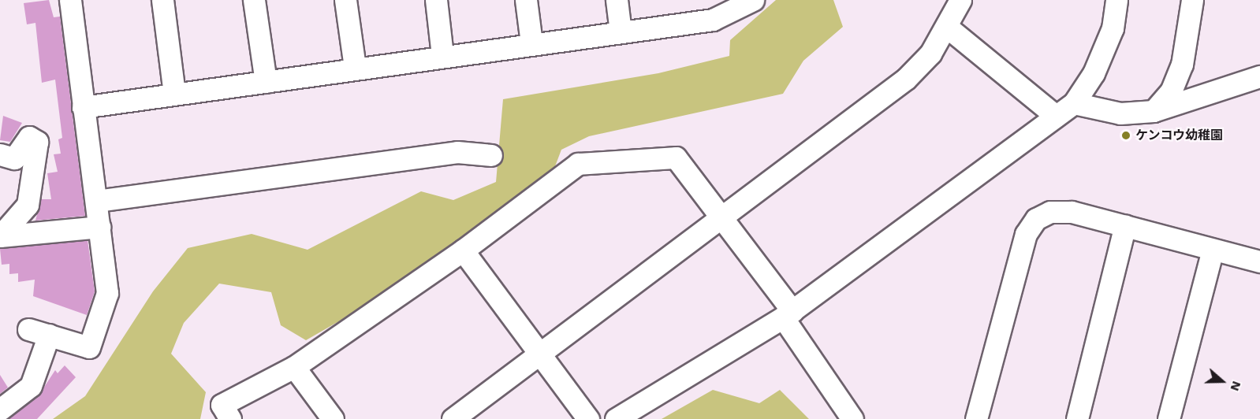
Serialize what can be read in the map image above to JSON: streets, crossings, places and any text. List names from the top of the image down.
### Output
{
  "places": ["ケンコウ幼稚園"],
  "north": "right"
}
